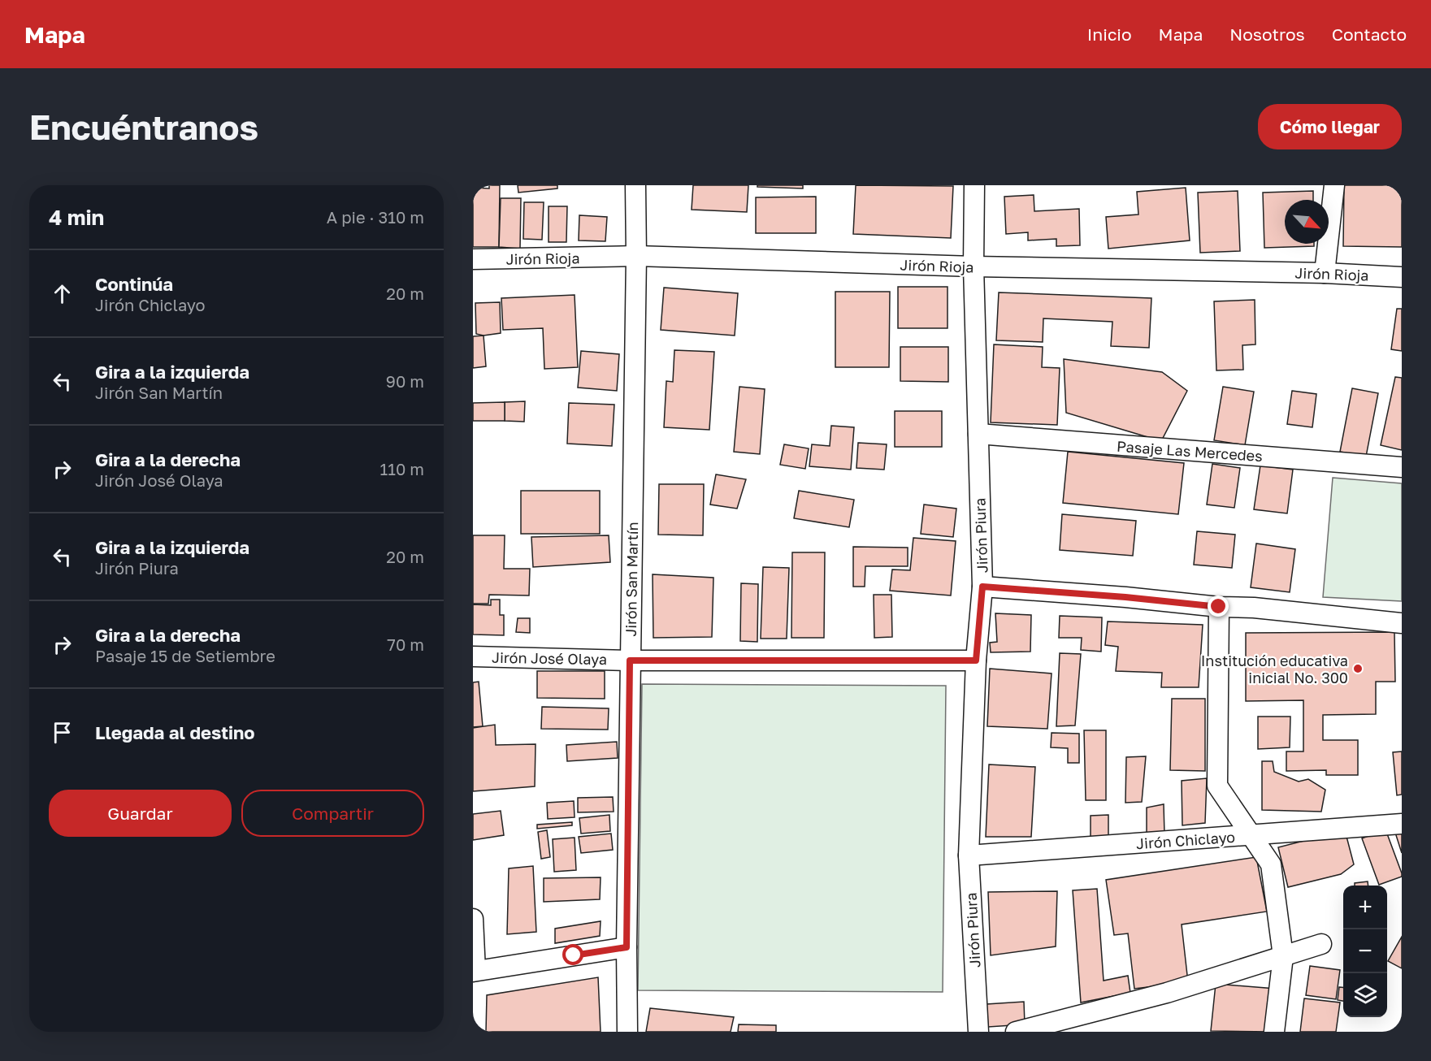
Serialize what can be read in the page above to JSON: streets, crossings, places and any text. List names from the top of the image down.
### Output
{
  "streets": {
    "street": [
      "Jirón Rioja",
      "Pasaje Las Mercedes",
      "Jirón Piura",
      "Jirón San Martín",
      "Jirón José Olaya",
      "Jirón Chiclayo"
    ]
  },
  "crossings": [
    ["Jirón Rioja", "Jirón Piura"],
    ["Jirón Rioja", "Jirón San Martín"],
    ["Pasaje Las Mercedes", "Jirón Piura"],
    ["Jirón Piura", "Jirón José Olaya"],
    ["Jirón Piura", "Jirón Chiclayo"],
    ["Jirón San Martín", "Jirón José Olaya"]
  ],
  "places": ["Institución educativa inicial No. 300"],
  "north": "bottom right",
  "page": {
    "header": "Mapa",
    "nav": [
      "Inicio",
      "Mapa",
      "Nosotros",
      "Contacto"
    ],
    "buttons": [
      "Cómo llegar",
      ["Guardar", "Compartir"]
    ],
    "title": "Encuéntranos",
    "heading": ["4 min", "A pie · 310 m"],
    "list": [
      ["Continúa", "Jirón Chiclayo", "20 m"],
      ["Gira a la izquierda", "Jirón San Martín", "90 m"],
      ["Gira a la derecha", "Jirón José Olaya", "110 m"],
      ["Gira a la izquierda", "Jirón Piura", "20 m"],
      ["Gira a la derecha", "Pasaje 15 de Setiembre", "70 m"],
      "Llegada al destino"
    ],
    "map_buttons": ["+", "−"]
  }
}
